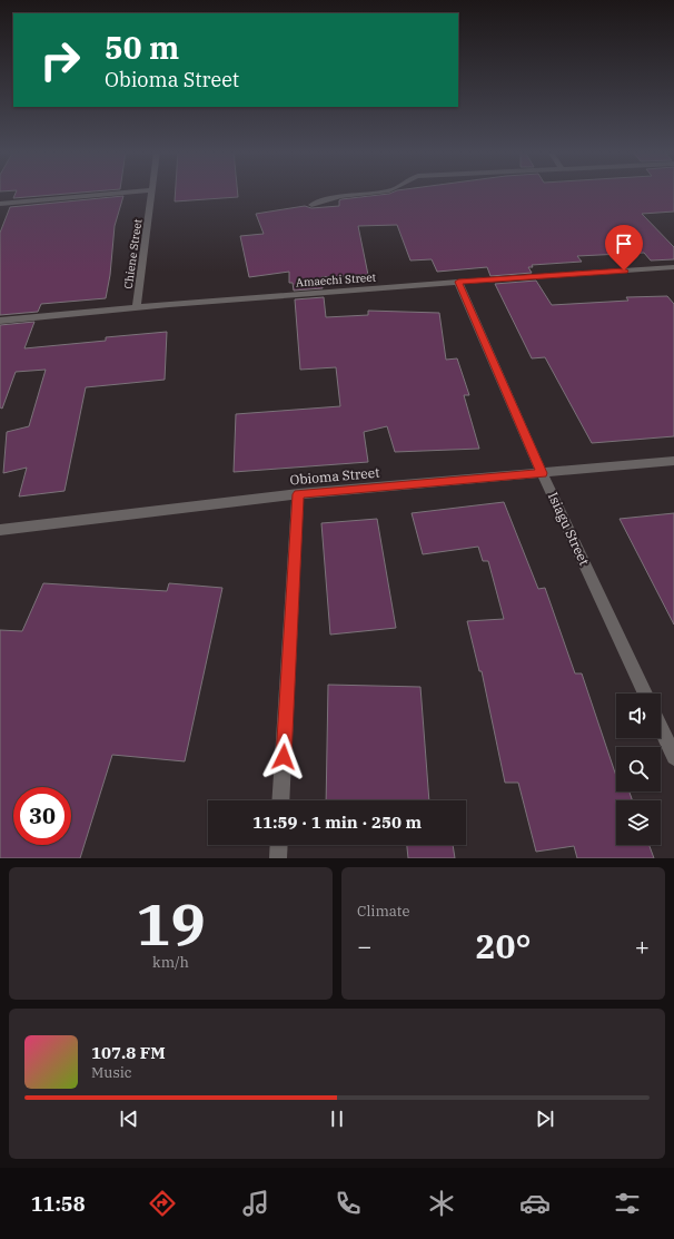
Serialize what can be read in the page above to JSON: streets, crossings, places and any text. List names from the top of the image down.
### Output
{
  "streets": {
    "street": [
      "Chiene Street",
      "Amaechi Street",
      "Obioma Street",
      "Isiagu Street"
    ]
  },
  "crossings": [
    ["Chiene Street", "Amaechi Street"],
    ["Amaechi Street", "Isiagu Street"],
    ["Obioma Street", "Isiagu Street"]
  ],
  "page": {
    "turn": ["50 m", "Obioma Street"],
    "limit": "30",
    "trip": "11:59 · 1 min · 250 m",
    "tile": [
      ["19", "km/h"],
      "Climate"
    ],
    "heat": ["−", "20°", "+"],
    "song": ["107.8 FM", "Music"],
    "tabs": "11:58"
  }
}
